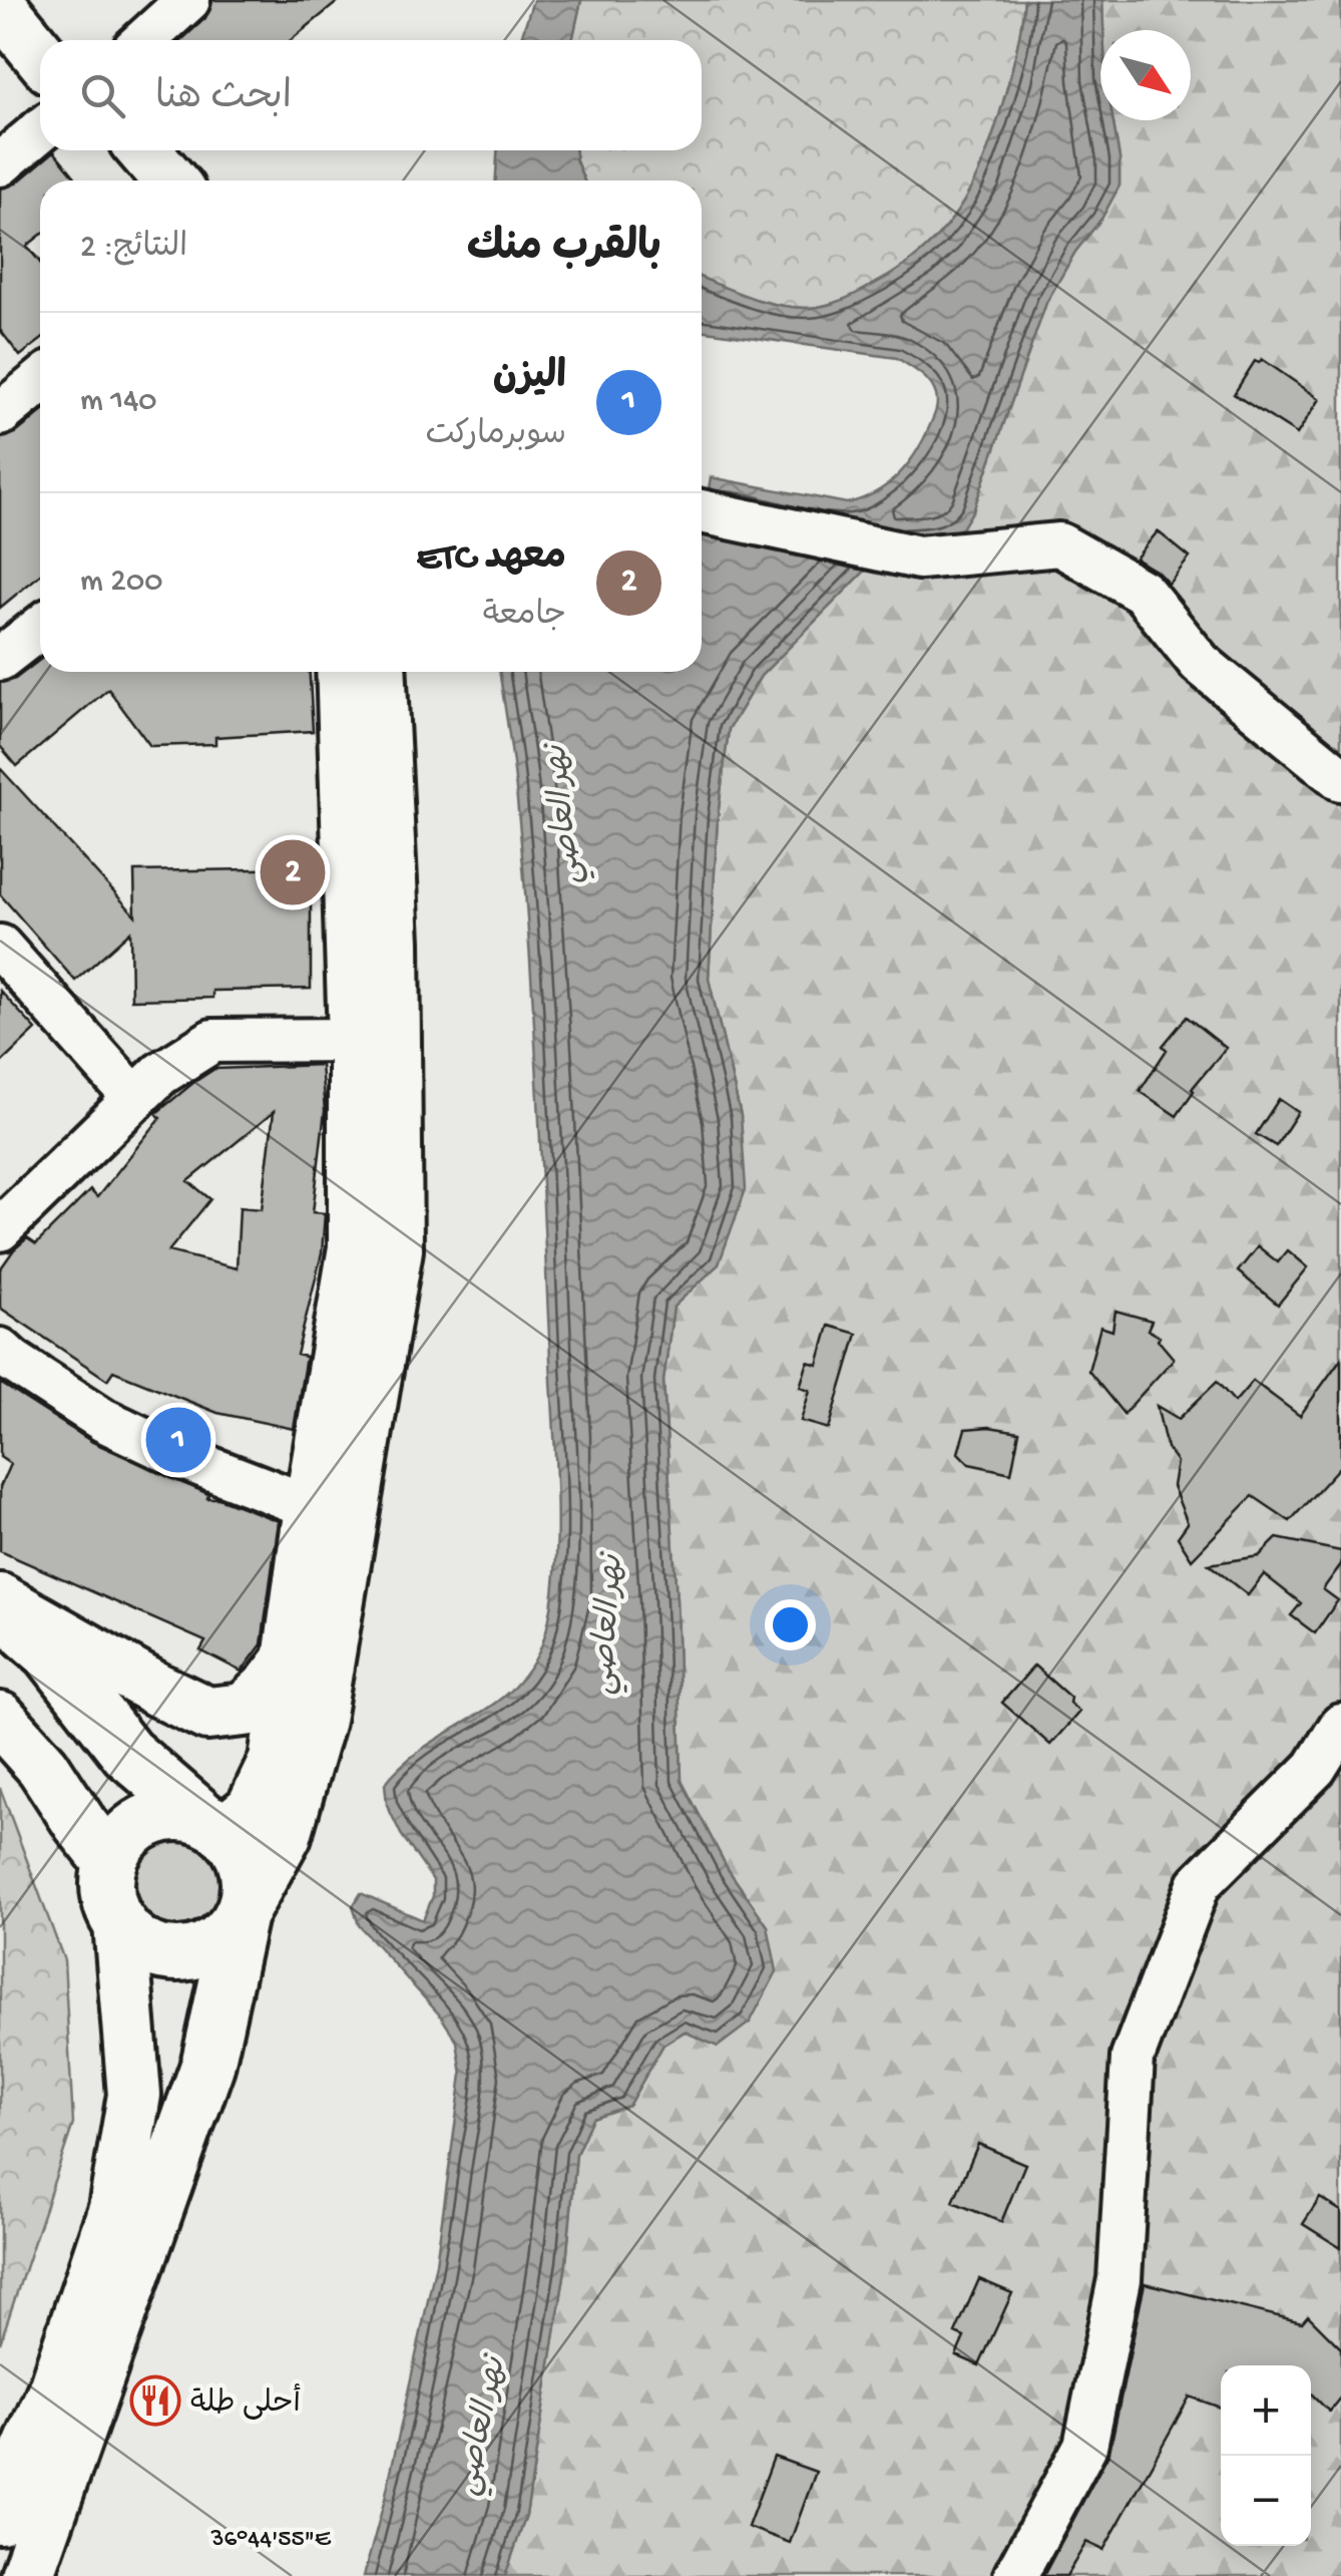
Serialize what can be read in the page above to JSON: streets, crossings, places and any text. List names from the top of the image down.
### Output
{
  "water": ["نهر العاصي"],
  "places": {
    "restaurant": ["أحلى طلة"]
  },
  "north": "bottom right",
  "page": {
    "search": "ابحث هنا",
    "heading": ["بالقرب منك", "النتائج: 2"],
    "list": [
      {
        "mark": "1",
        "name": "اليزن",
        "note": "سوبرماركت",
        "value": "140 m"
      },
      {
        "mark": "2",
        "name": "معهد ETC",
        "note": "جامعة",
        "value": "200 m"
      }
    ],
    "pins": ["2", "1"],
    "map_buttons": ["+", "−"]
  },
  "coordinates": ["36°44'55\"E"]
}
